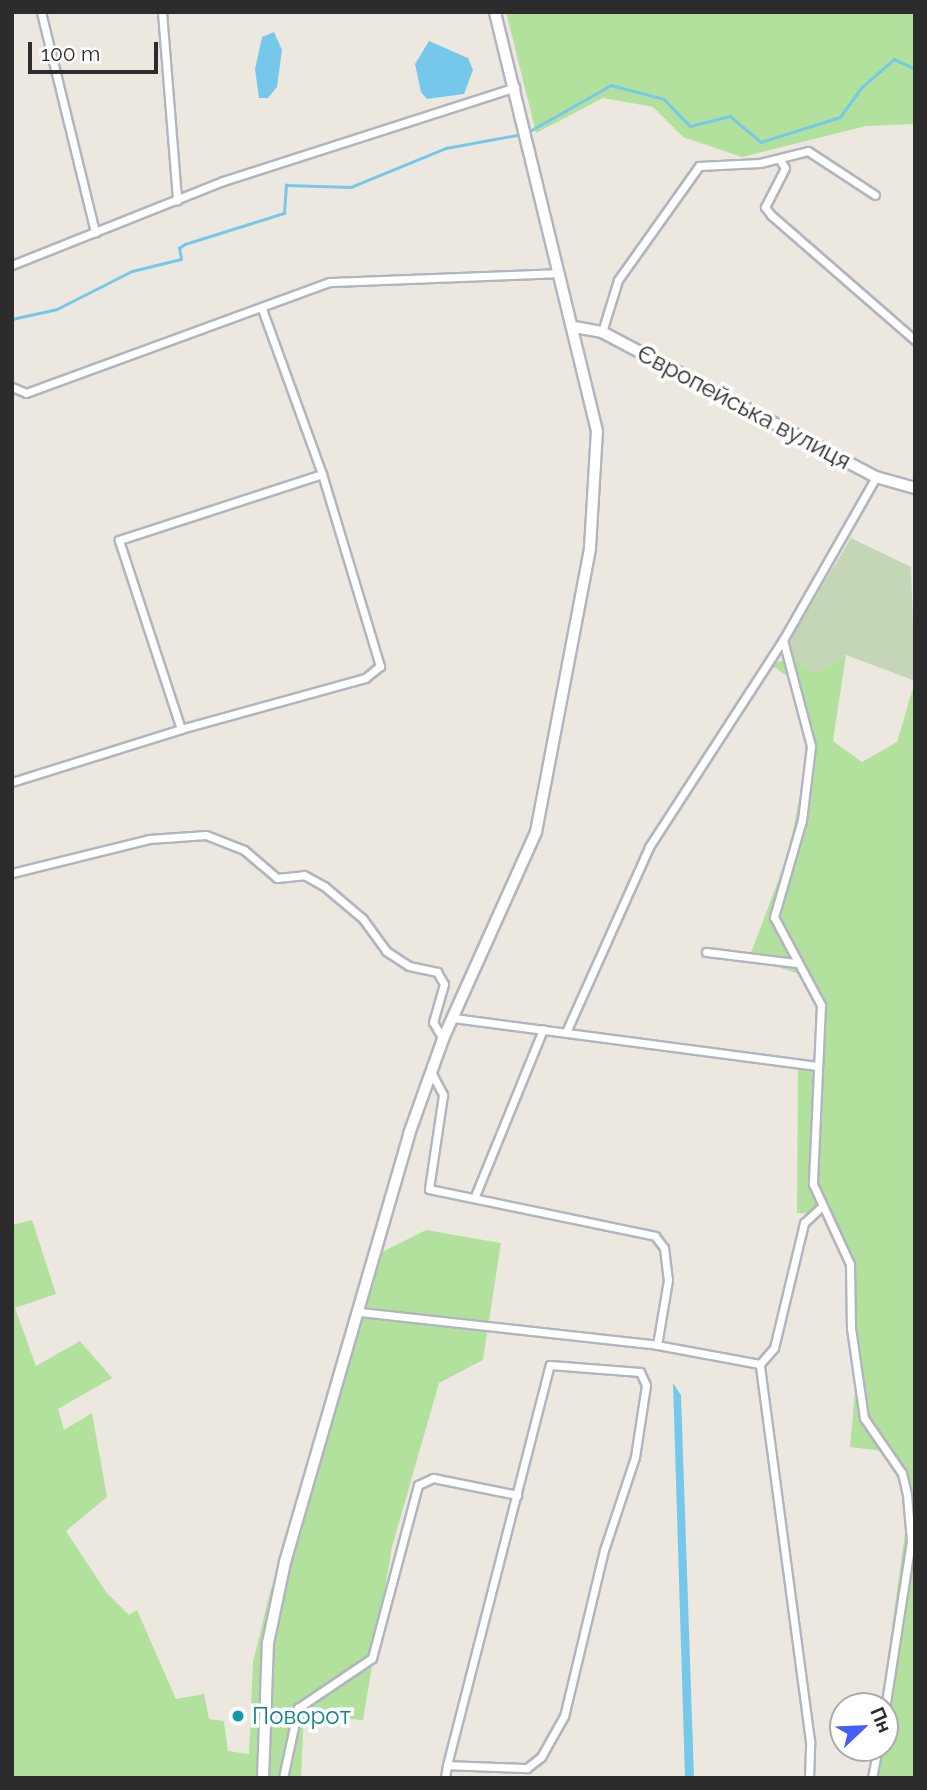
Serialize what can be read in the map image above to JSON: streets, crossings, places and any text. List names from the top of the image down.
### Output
{
  "streets": {
    "main road": ["Європейська вулиця"]
  },
  "places": ["Поворот"],
  "scale_bar": "100 m",
  "north": "top right"
}
